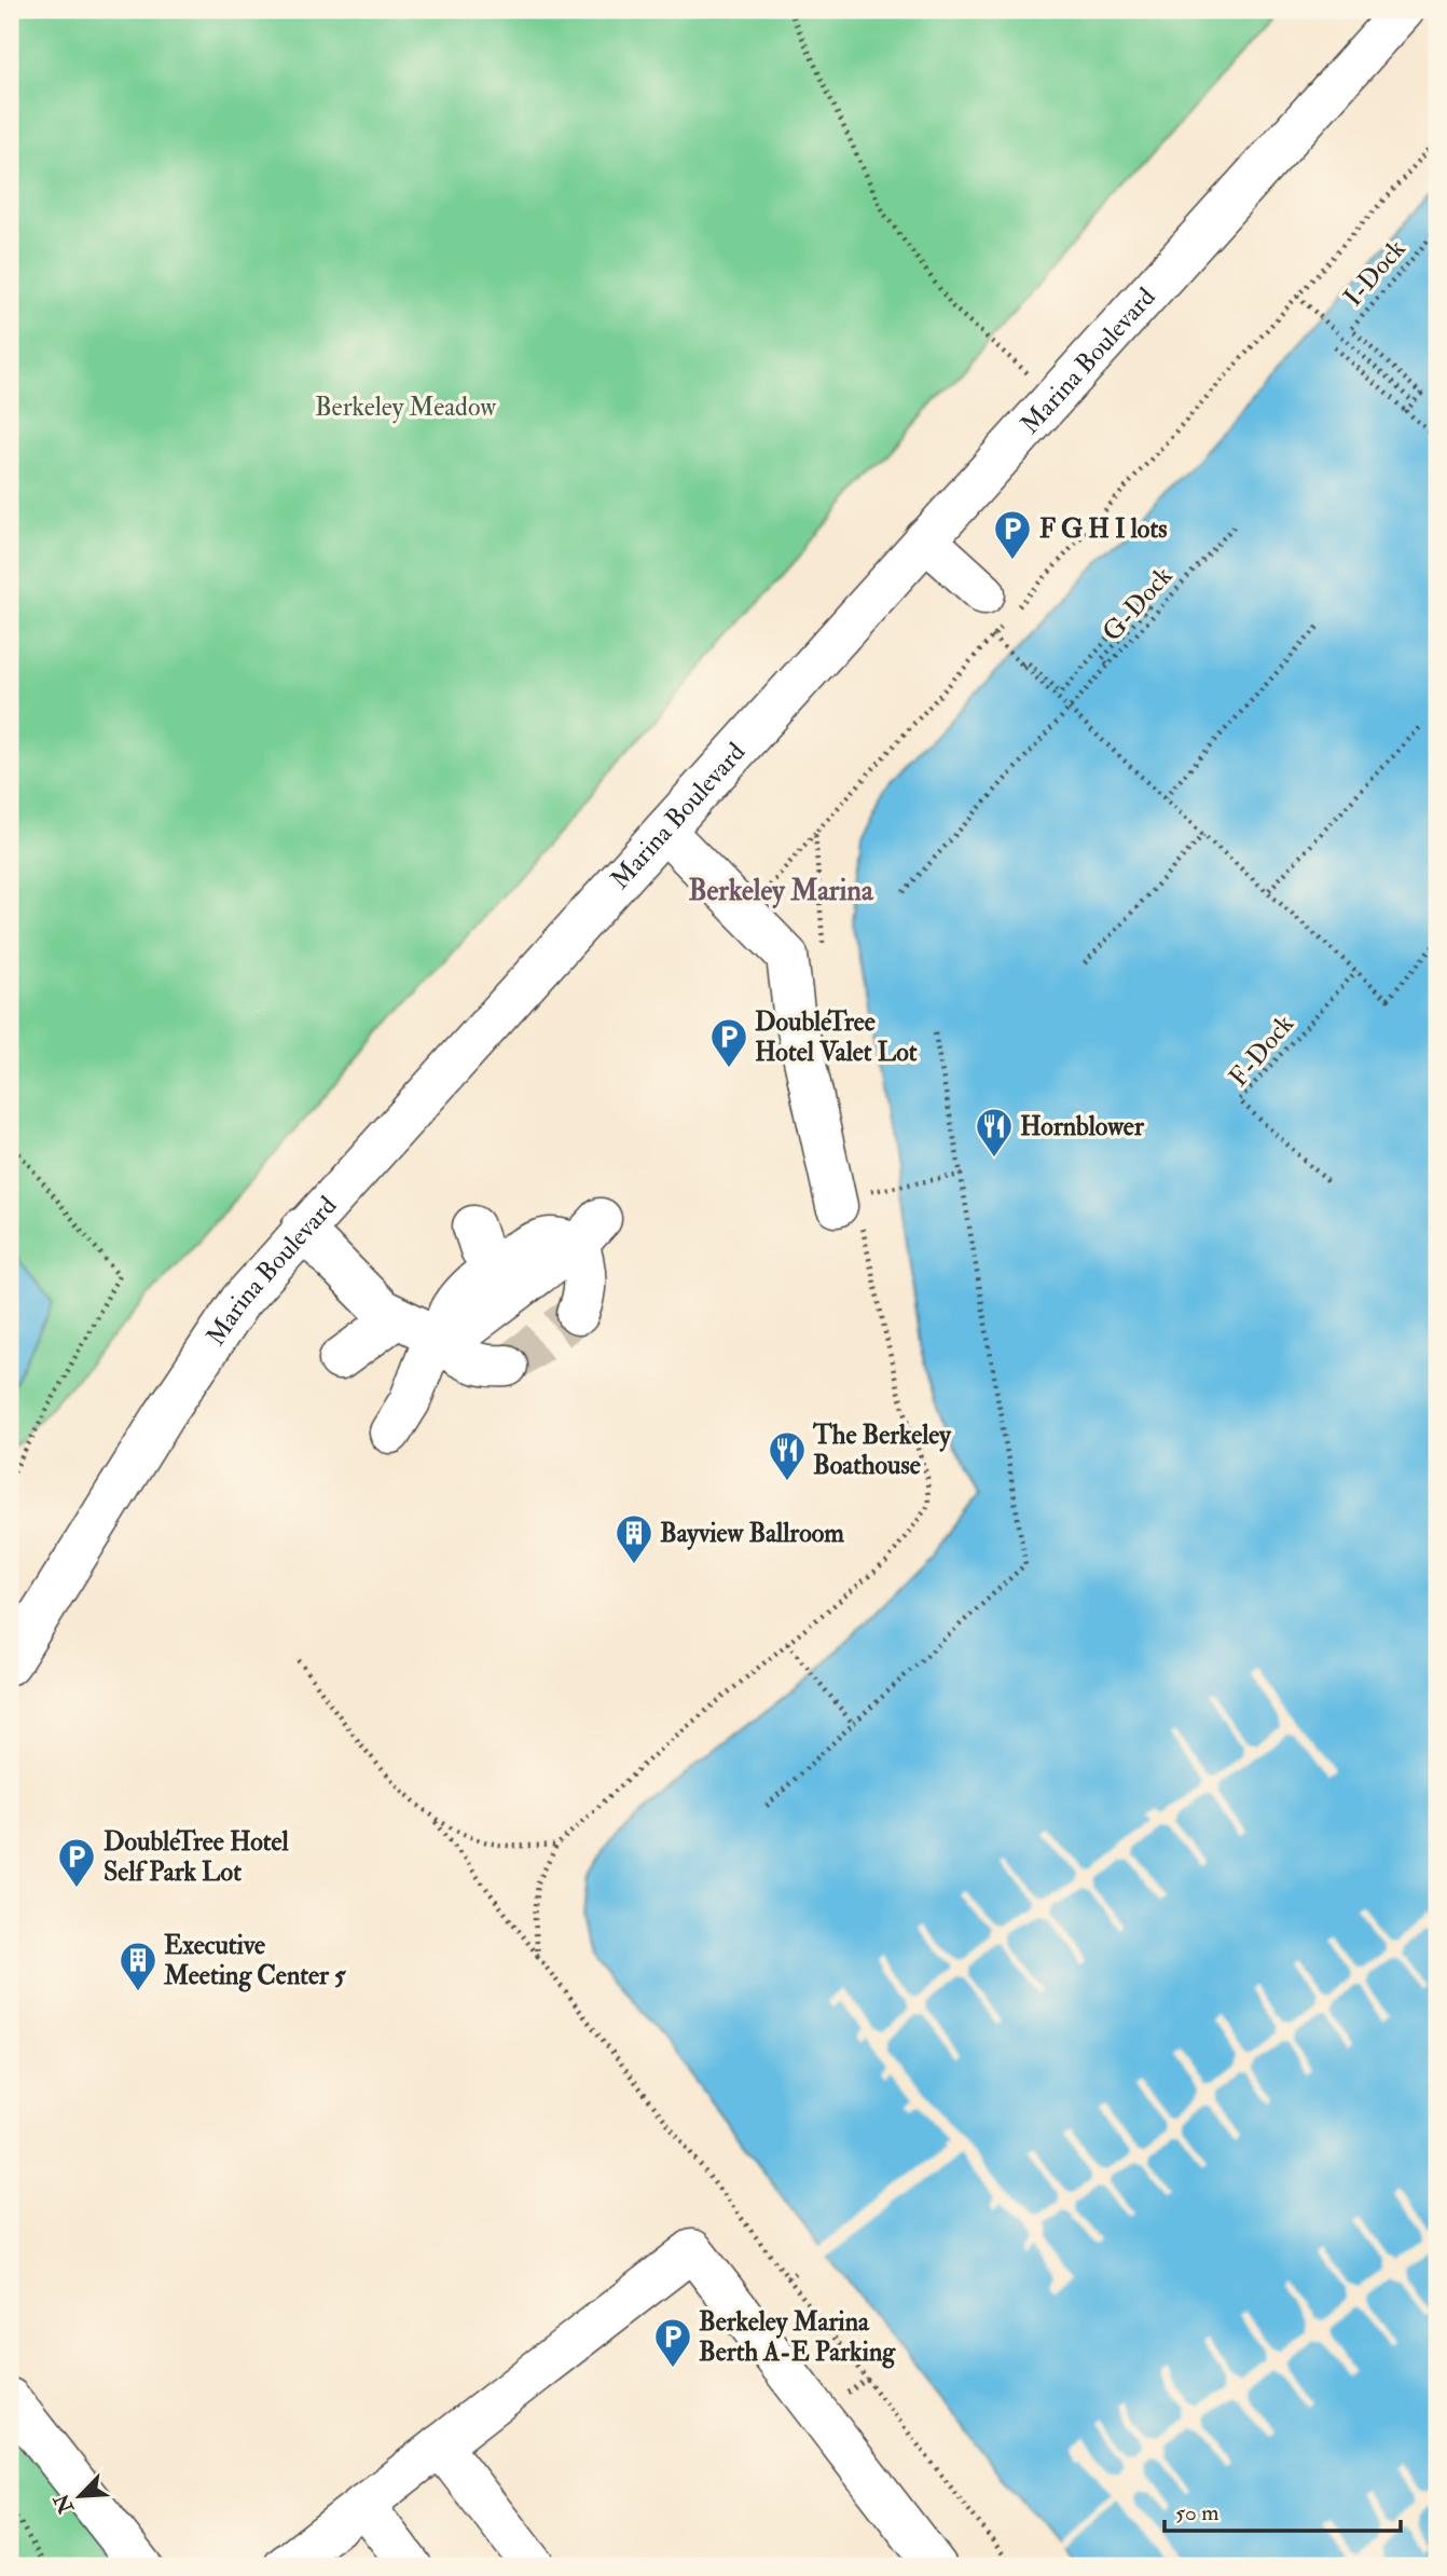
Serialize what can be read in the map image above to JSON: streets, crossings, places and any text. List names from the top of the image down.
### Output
{
  "streets": {
    "street": ["Marina Boulevard"],
    "path": ["I-Dock", "G-Dock", "F-Dock"]
  },
  "districts": ["Berkeley Marina"],
  "parks": ["Berkeley Meadow"],
  "places": {
    "parking": [
      "F G H I lots",
      "DoubleTree Hotel Valet Lot",
      "DoubleTree Hotel Self Park Lot",
      "Berkeley Marina Berth A-E Parking"
    ],
    "restaurant": ["Hornblower", "The Berkeley Boathouse"],
    "building": ["Bayview Ballroom", "Executive Meeting Center 5"]
  },
  "scale_bar": "50 m",
  "north": "bottom left"
}
